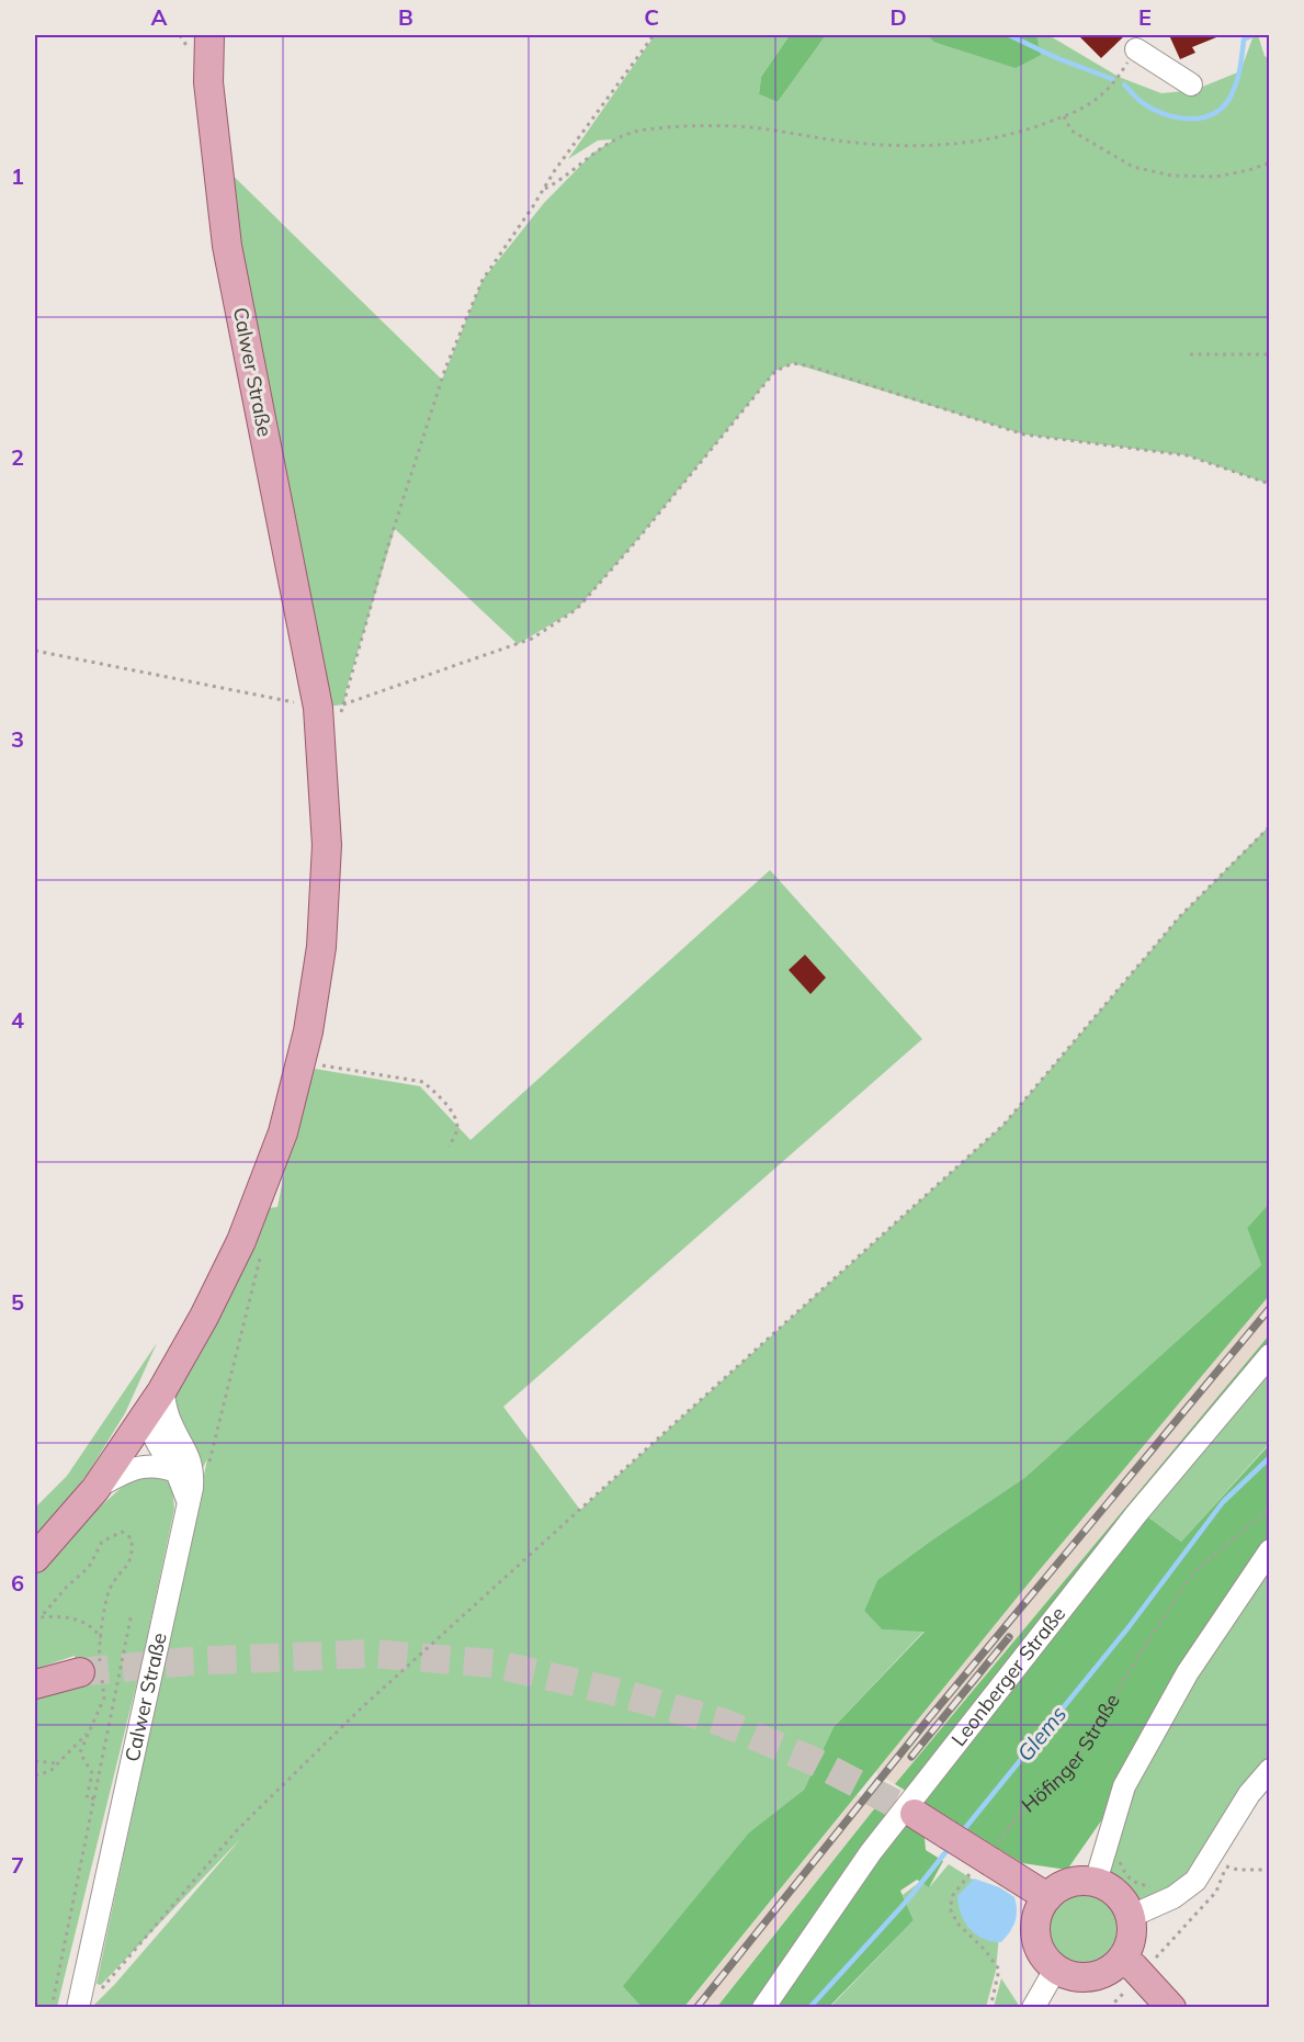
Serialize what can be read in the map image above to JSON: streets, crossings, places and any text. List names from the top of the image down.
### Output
{
  "streets": {
    "main road": ["Calwer Straße"],
    "street": ["Leonberger Straße"],
    "path": ["Höfinger Straße"]
  },
  "water": ["Glems"],
  "grid": {
    "columns": [
      "A",
      "B",
      "C",
      "D",
      "E"
    ],
    "rows": [
      "1",
      "2",
      "3",
      "4",
      "5",
      "6",
      "7"
    ]
  }
}
